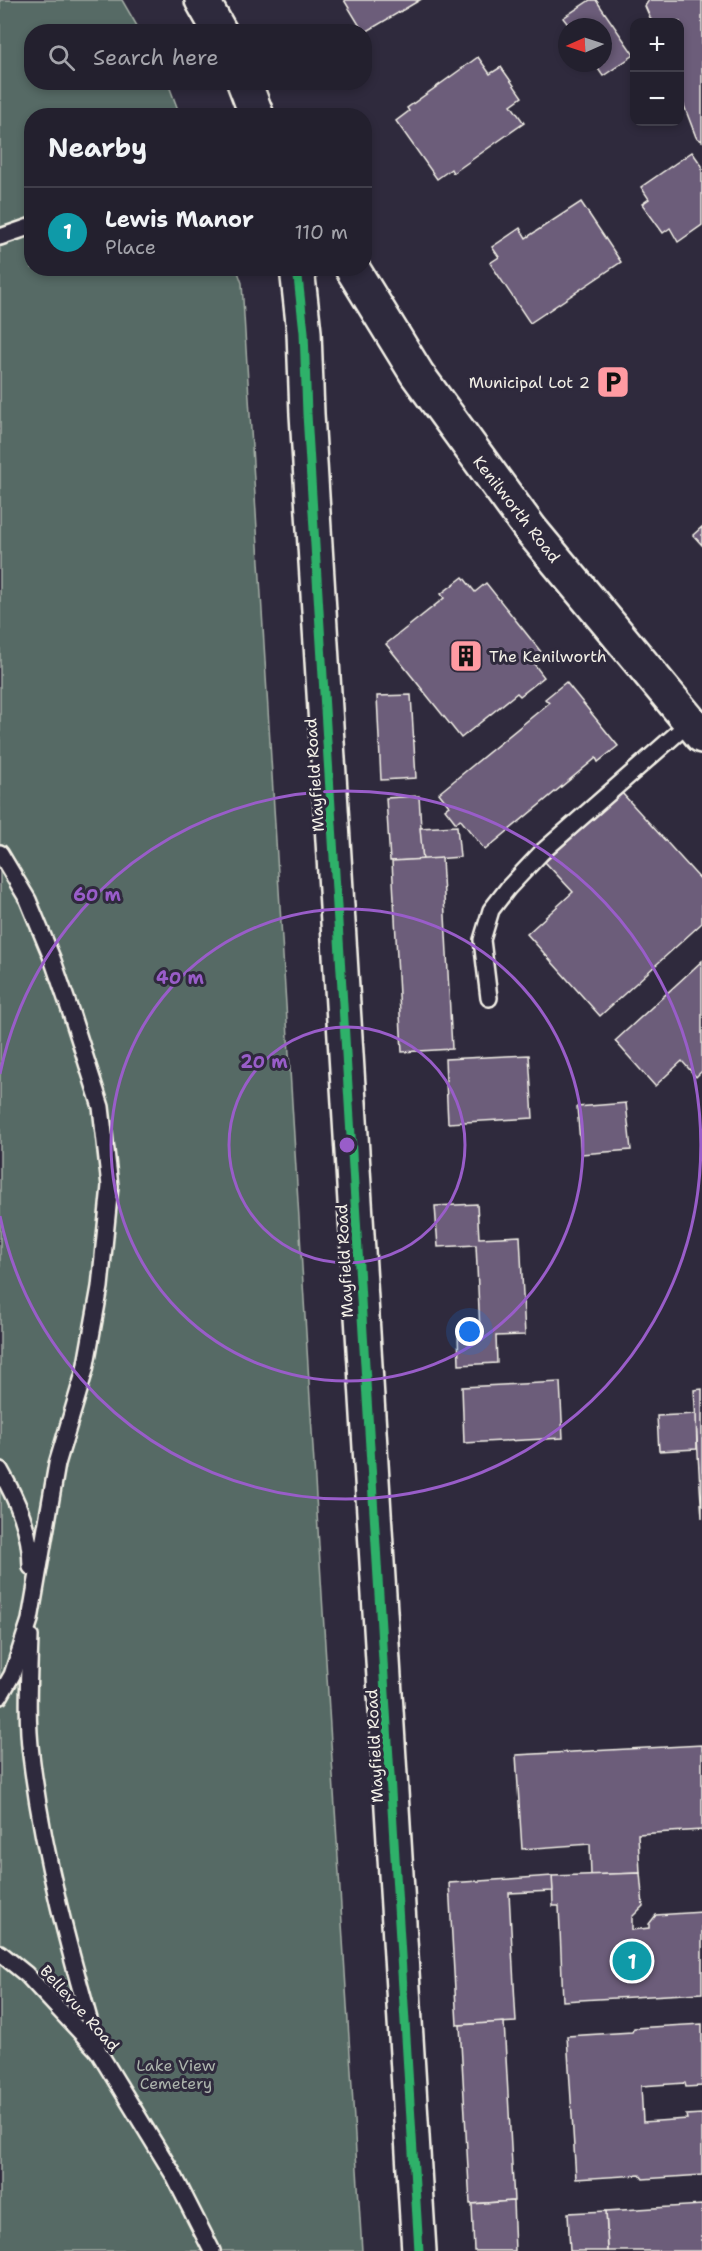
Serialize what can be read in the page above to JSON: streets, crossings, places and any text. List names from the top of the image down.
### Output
{
  "streets": {
    "main road": ["Kenilworth Road", "Mayfield Road"],
    "lane": ["Bellevue Road"]
  },
  "parks": ["Lake View Cemetery"],
  "places": {
    "parking": ["Municipal Lot 2"],
    "building": ["The Kenilworth"]
  },
  "north": "left",
  "page": {
    "map_buttons": ["+", "−"],
    "search": "Search here",
    "heading": "Nearby",
    "list": [
      {
        "mark": "1",
        "name": "Lewis Manor",
        "note": "Place",
        "value": "110 m"
      }
    ],
    "pins": "1"
  },
  "rings": ["60 m", "40 m", "20 m"]
}
